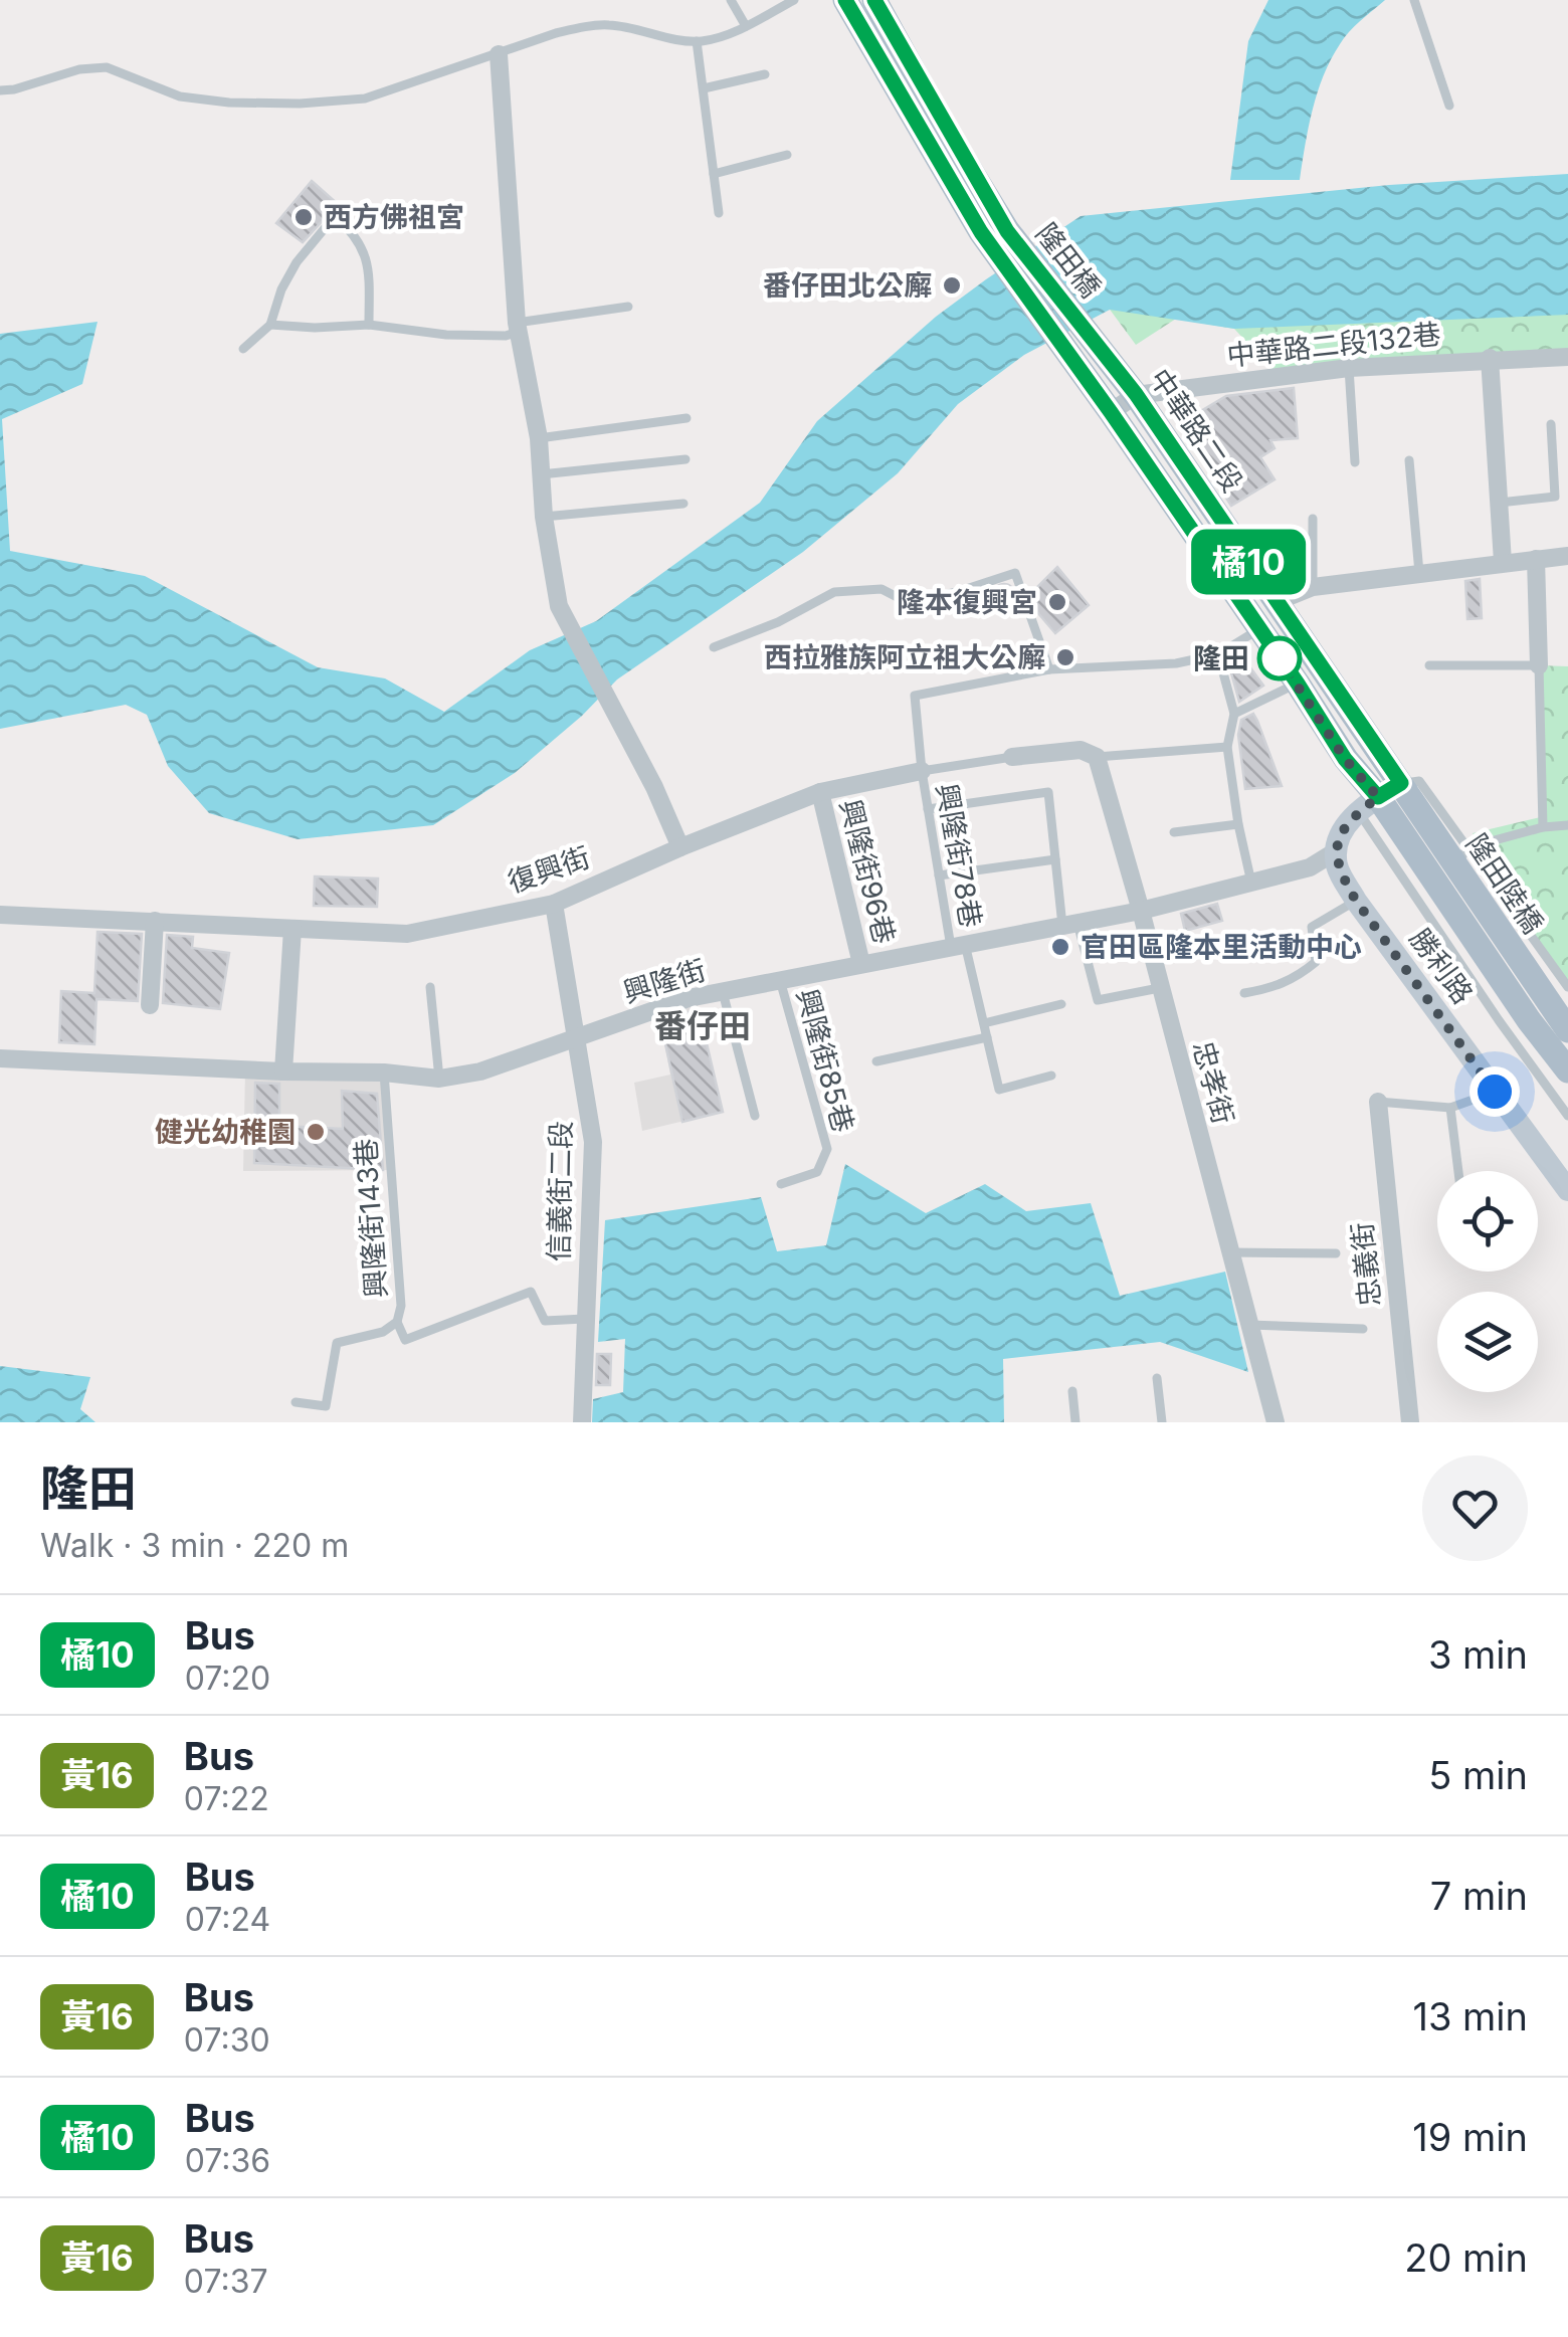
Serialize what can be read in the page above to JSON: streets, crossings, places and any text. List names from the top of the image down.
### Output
{
  "streets": {
    "main road": [
      "隆田橋",
      "中華路二段",
      "隆田陸橋",
      "勝利路"
    ],
    "street": [
      "中華路二段132巷",
      "復興街",
      "興隆街96巷",
      "興隆街",
      "忠孝街",
      "信義街二段",
      "忠義街"
    ],
    "lane": ["興隆街78巷", "興隆街85巷", "興隆街143巷"]
  },
  "crossings": [
    ["隆田橋", "中華路二段132巷"],
    ["隆田橋", "中華路二段"],
    ["中華路二段132巷", "中華路二段"],
    ["中華路二段", "隆田陸橋"],
    ["興隆街78巷", "復興街"],
    ["興隆街78巷", "興隆街"],
    ["復興街", "興隆街96巷"],
    ["復興街", "忠孝街"],
    ["復興街", "信義街二段"],
    ["興隆街96巷", "興隆街"],
    ["勝利路", "興隆街"],
    ["興隆街", "興隆街85巷"],
    ["興隆街", "忠孝街"],
    ["興隆街", "信義街二段"],
    ["興隆街", "興隆街143巷"]
  ],
  "districts": ["番仔田"],
  "places": [
    "西方佛祖宮",
    "番仔田北公廨",
    "隆本復興宮",
    "西拉雅族阿立祖大公廨",
    "隆田",
    "官田區隆本里活動中心",
    "健光幼稚園"
  ],
  "lines": ["bus line 橘10"],
  "page": {
    "on_map": "橘10",
    "heading": ["隆田", "Walk · 3 min · 220 m"],
    "list": [
      {
        "mark": "橘10",
        "name": "Bus",
        "note": "07:20",
        "value": "3 min"
      },
      {
        "mark": "黃16",
        "name": "Bus",
        "note": "07:22",
        "value": "5 min"
      },
      {
        "mark": "橘10",
        "name": "Bus",
        "note": "07:24",
        "value": "7 min"
      },
      {
        "mark": "黃16",
        "name": "Bus",
        "note": "07:30",
        "value": "13 min"
      },
      {
        "mark": "橘10",
        "name": "Bus",
        "note": "07:36",
        "value": "19 min"
      },
      {
        "mark": "黃16",
        "name": "Bus",
        "note": "07:37",
        "value": "20 min"
      }
    ]
  }
}
